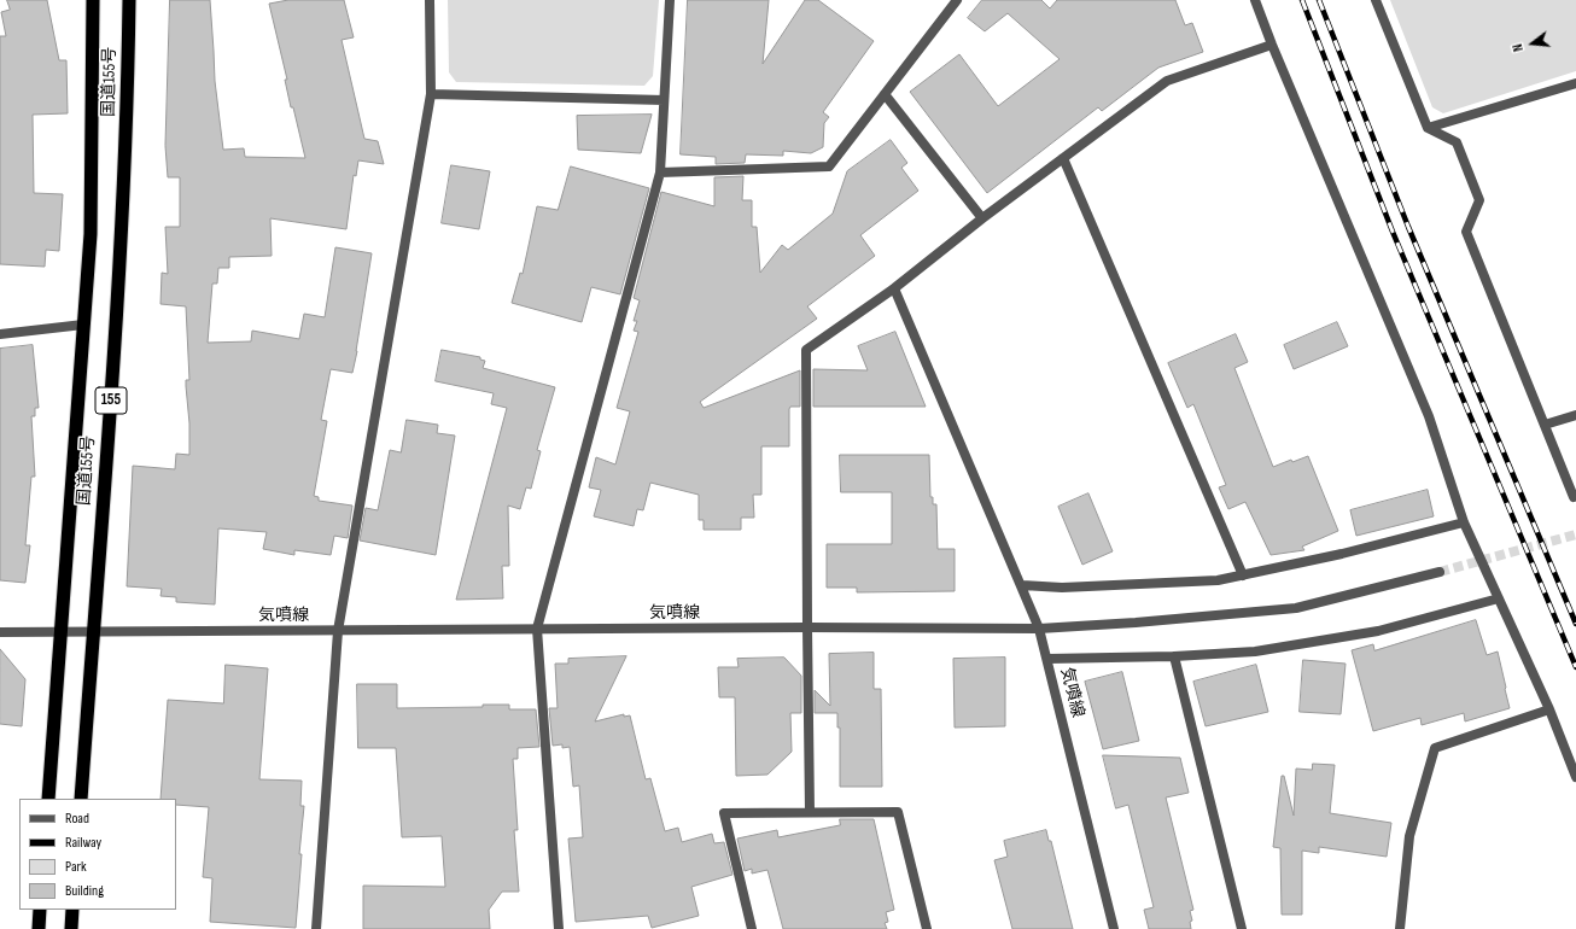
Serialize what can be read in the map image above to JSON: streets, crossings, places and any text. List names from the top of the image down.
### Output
{
  "streets": {
    "highway": ["国道155号", "155"],
    "street": ["気噴線"]
  },
  "crossings": [
    ["国道155号", "気噴線"]
  ],
  "legend": [
    "Road",
    "Railway",
    "Park",
    "Building"
  ],
  "north": "left"
}
